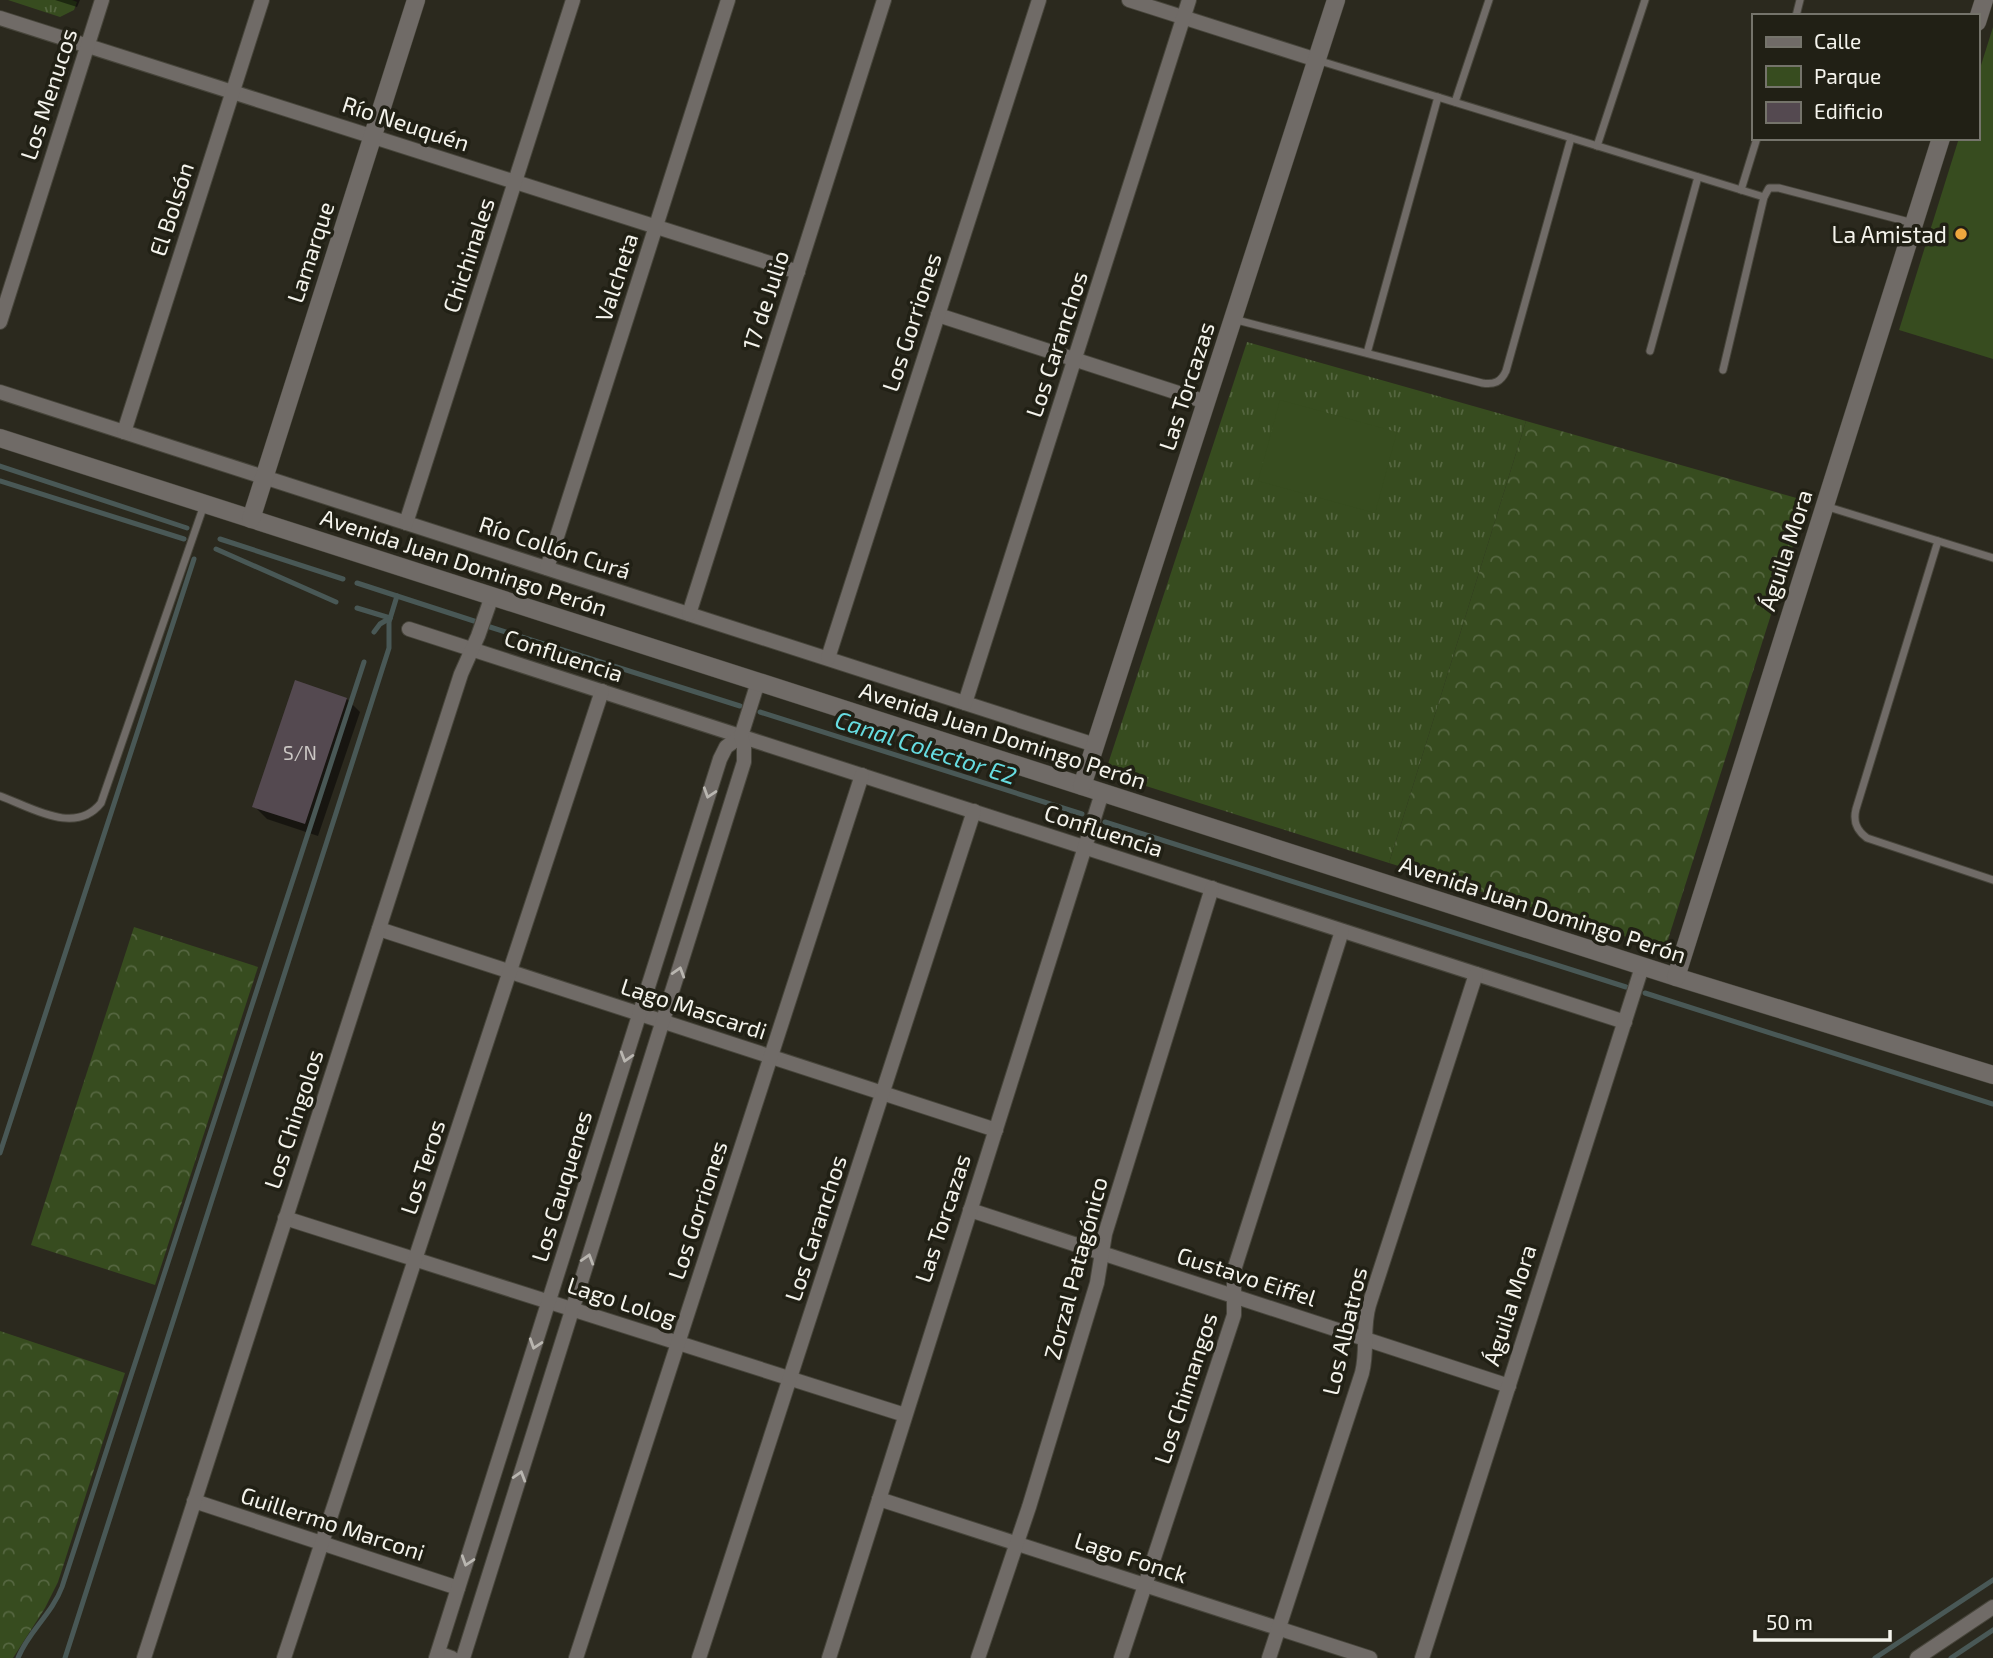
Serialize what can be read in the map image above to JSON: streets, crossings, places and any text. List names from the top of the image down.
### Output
{
  "streets": {
    "street": [
      "Los Menucos",
      "Río Neuquén",
      "El Bolsón",
      "Lamarque",
      "Chichinales",
      "Valcheta",
      "17 de Julio",
      "Los Gorriones",
      "Los Caranchos",
      "Las Torcazas",
      "Río Collón Curá",
      "Águila Mora",
      "Avenida Juan Domingo Perón",
      "Confluencia",
      "Lago Mascardi",
      "Los Chingolos",
      "Los Teros",
      "Los Cauquenes",
      "Zorzal Patagónico",
      "Gustavo Eiffel",
      "Lago Lolog",
      "Los Albatros",
      "Los Chimangos",
      "Guillermo Marconi",
      "Lago Fonck"
    ]
  },
  "crossings": [
    ["Los Menucos", "Río Neuquén"],
    ["Río Neuquén", "El Bolsón"],
    ["Río Neuquén", "Lamarque"],
    ["Río Neuquén", "Chichinales"],
    ["Río Neuquén", "Valcheta"],
    ["Río Neuquén", "17 de Julio"],
    ["El Bolsón", "Río Collón Curá"],
    ["Lamarque", "Río Collón Curá"],
    ["Lamarque", "Avenida Juan Domingo Perón"],
    ["Chichinales", "Río Collón Curá"],
    ["Valcheta", "Río Collón Curá"],
    ["17 de Julio", "Río Collón Curá"],
    ["Los Gorriones", "Río Collón Curá"],
    ["Los Gorriones", "Confluencia"],
    ["Los Gorriones", "Lago Mascardi"],
    ["Los Gorriones", "Lago Lolog"],
    ["Los Caranchos", "Río Collón Curá"],
    ["Los Caranchos", "Confluencia"],
    ["Los Caranchos", "Lago Mascardi"],
    ["Los Caranchos", "Lago Lolog"],
    ["Las Torcazas", "Río Collón Curá"],
    ["Las Torcazas", "Avenida Juan Domingo Perón"],
    ["Las Torcazas", "Confluencia"],
    ["Las Torcazas", "Lago Mascardi"],
    ["Las Torcazas", "Gustavo Eiffel"],
    ["Las Torcazas", "Lago Lolog"],
    ["Las Torcazas", "Lago Fonck"],
    ["Águila Mora", "Avenida Juan Domingo Perón"],
    ["Águila Mora", "Confluencia"],
    ["Águila Mora", "Gustavo Eiffel"],
    ["Avenida Juan Domingo Perón", "Los Chingolos"],
    ["Avenida Juan Domingo Perón", "Los Cauquenes"],
    ["Confluencia", "Los Chingolos"],
    ["Confluencia", "Los Teros"],
    ["Confluencia", "Los Cauquenes"],
    ["Confluencia", "Zorzal Patagónico"],
    ["Confluencia", "Los Albatros"],
    ["Confluencia", "Los Chimangos"],
    ["Lago Mascardi", "Los Chingolos"],
    ["Lago Mascardi", "Los Teros"],
    ["Lago Mascardi", "Los Cauquenes"],
    ["Los Chingolos", "Lago Lolog"],
    ["Los Chingolos", "Guillermo Marconi"],
    ["Los Teros", "Lago Lolog"],
    ["Los Teros", "Guillermo Marconi"],
    ["Los Cauquenes", "Lago Lolog"],
    ["Los Cauquenes", "Guillermo Marconi"],
    ["Zorzal Patagónico", "Gustavo Eiffel"],
    ["Zorzal Patagónico", "Lago Fonck"],
    ["Gustavo Eiffel", "Los Albatros"],
    ["Gustavo Eiffel", "Los Chimangos"],
    ["Los Albatros", "Lago Fonck"],
    ["Los Chimangos", "Lago Fonck"]
  ],
  "water": ["Canal Colector E2"],
  "places": ["La Amistad"],
  "house_numbers": ["S/N"],
  "legend": ["Calle", "Parque", "Edificio"],
  "scale_bar": "50 m"
}
